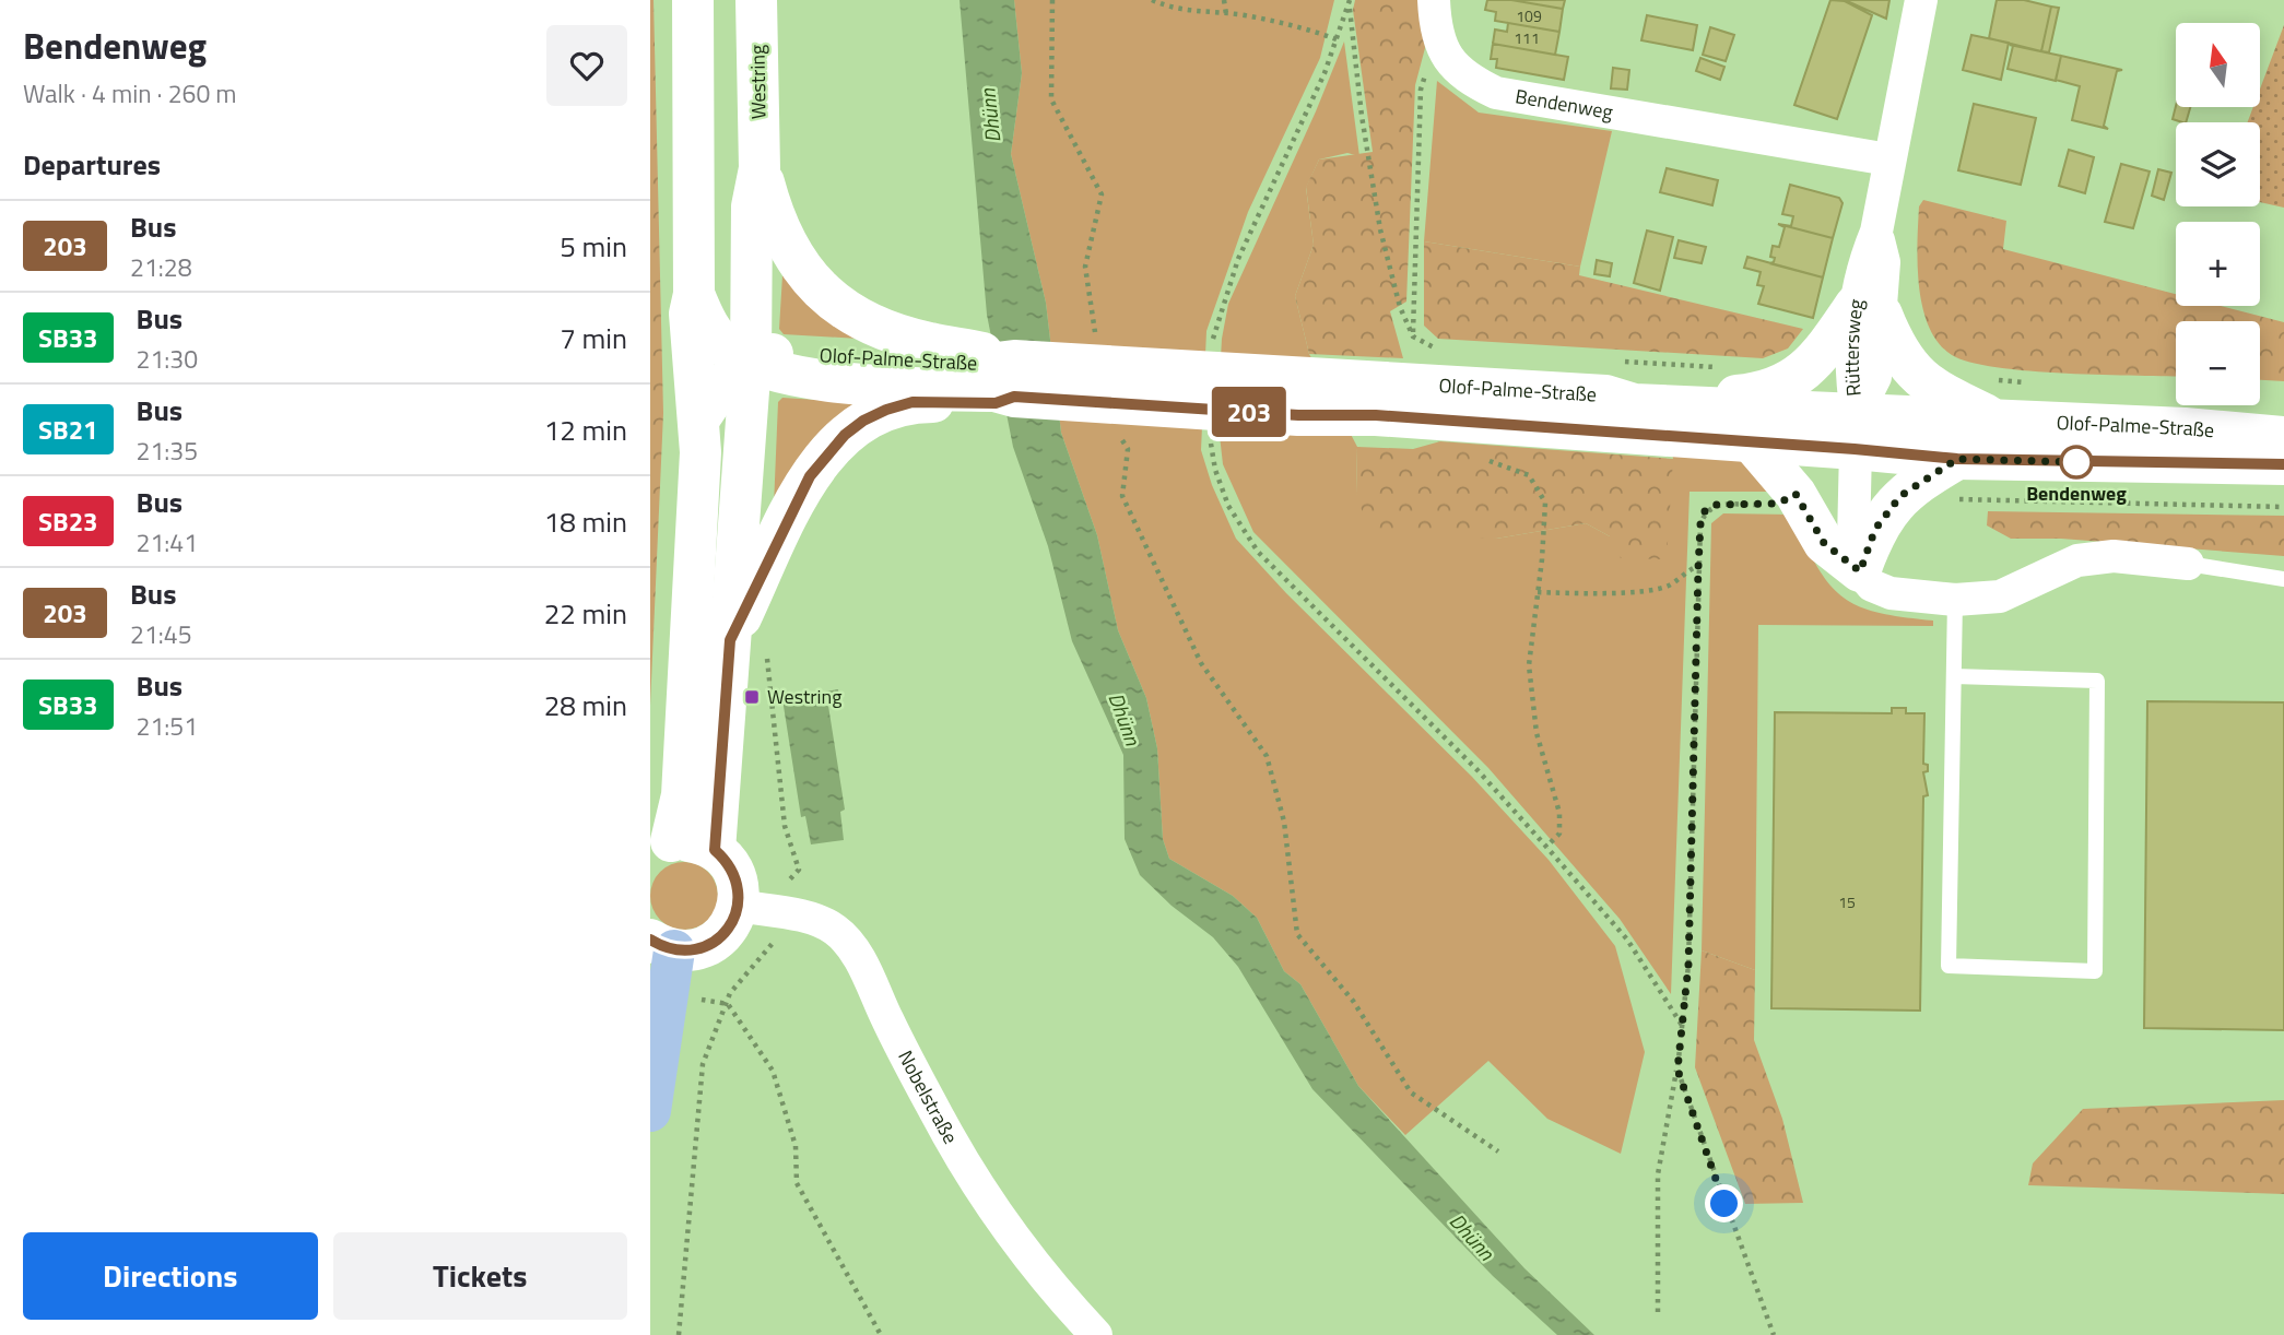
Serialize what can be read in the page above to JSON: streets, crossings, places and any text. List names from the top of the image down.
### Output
{
  "streets": {
    "main road": ["Westring", "Olof-Palme-Straße"],
    "street": ["Bendenweg", "Rüttersweg", "Nobelstraße"]
  },
  "crossings": [
    ["Westring", "Olof-Palme-Straße"],
    ["Bendenweg", "Rüttersweg"],
    ["Rüttersweg", "Olof-Palme-Straße"]
  ],
  "water": ["Dhünn"],
  "places": {
    "other": ["Bendenweg"],
    "transit": ["Westring"]
  },
  "lines": ["bus line 203"],
  "house_numbers": ["109", "111", "15"],
  "north": "top",
  "page": {
    "heading": [
      ["Bendenweg", "Walk · 4 min · 260 m"],
      "Departures"
    ],
    "on_map": "203",
    "map_buttons": ["+", "−"],
    "list": [
      {
        "mark": "203",
        "name": "Bus",
        "note": "21:28",
        "value": "5 min"
      },
      {
        "mark": "SB33",
        "name": "Bus",
        "note": "21:30",
        "value": "7 min"
      },
      {
        "mark": "SB21",
        "name": "Bus",
        "note": "21:35",
        "value": "12 min"
      },
      {
        "mark": "SB23",
        "name": "Bus",
        "note": "21:41",
        "value": "18 min"
      },
      {
        "mark": "203",
        "name": "Bus",
        "note": "21:45",
        "value": "22 min"
      },
      {
        "mark": "SB33",
        "name": "Bus",
        "note": "21:51",
        "value": "28 min"
      }
    ],
    "buttons": ["Directions", "Tickets"]
  }
}
